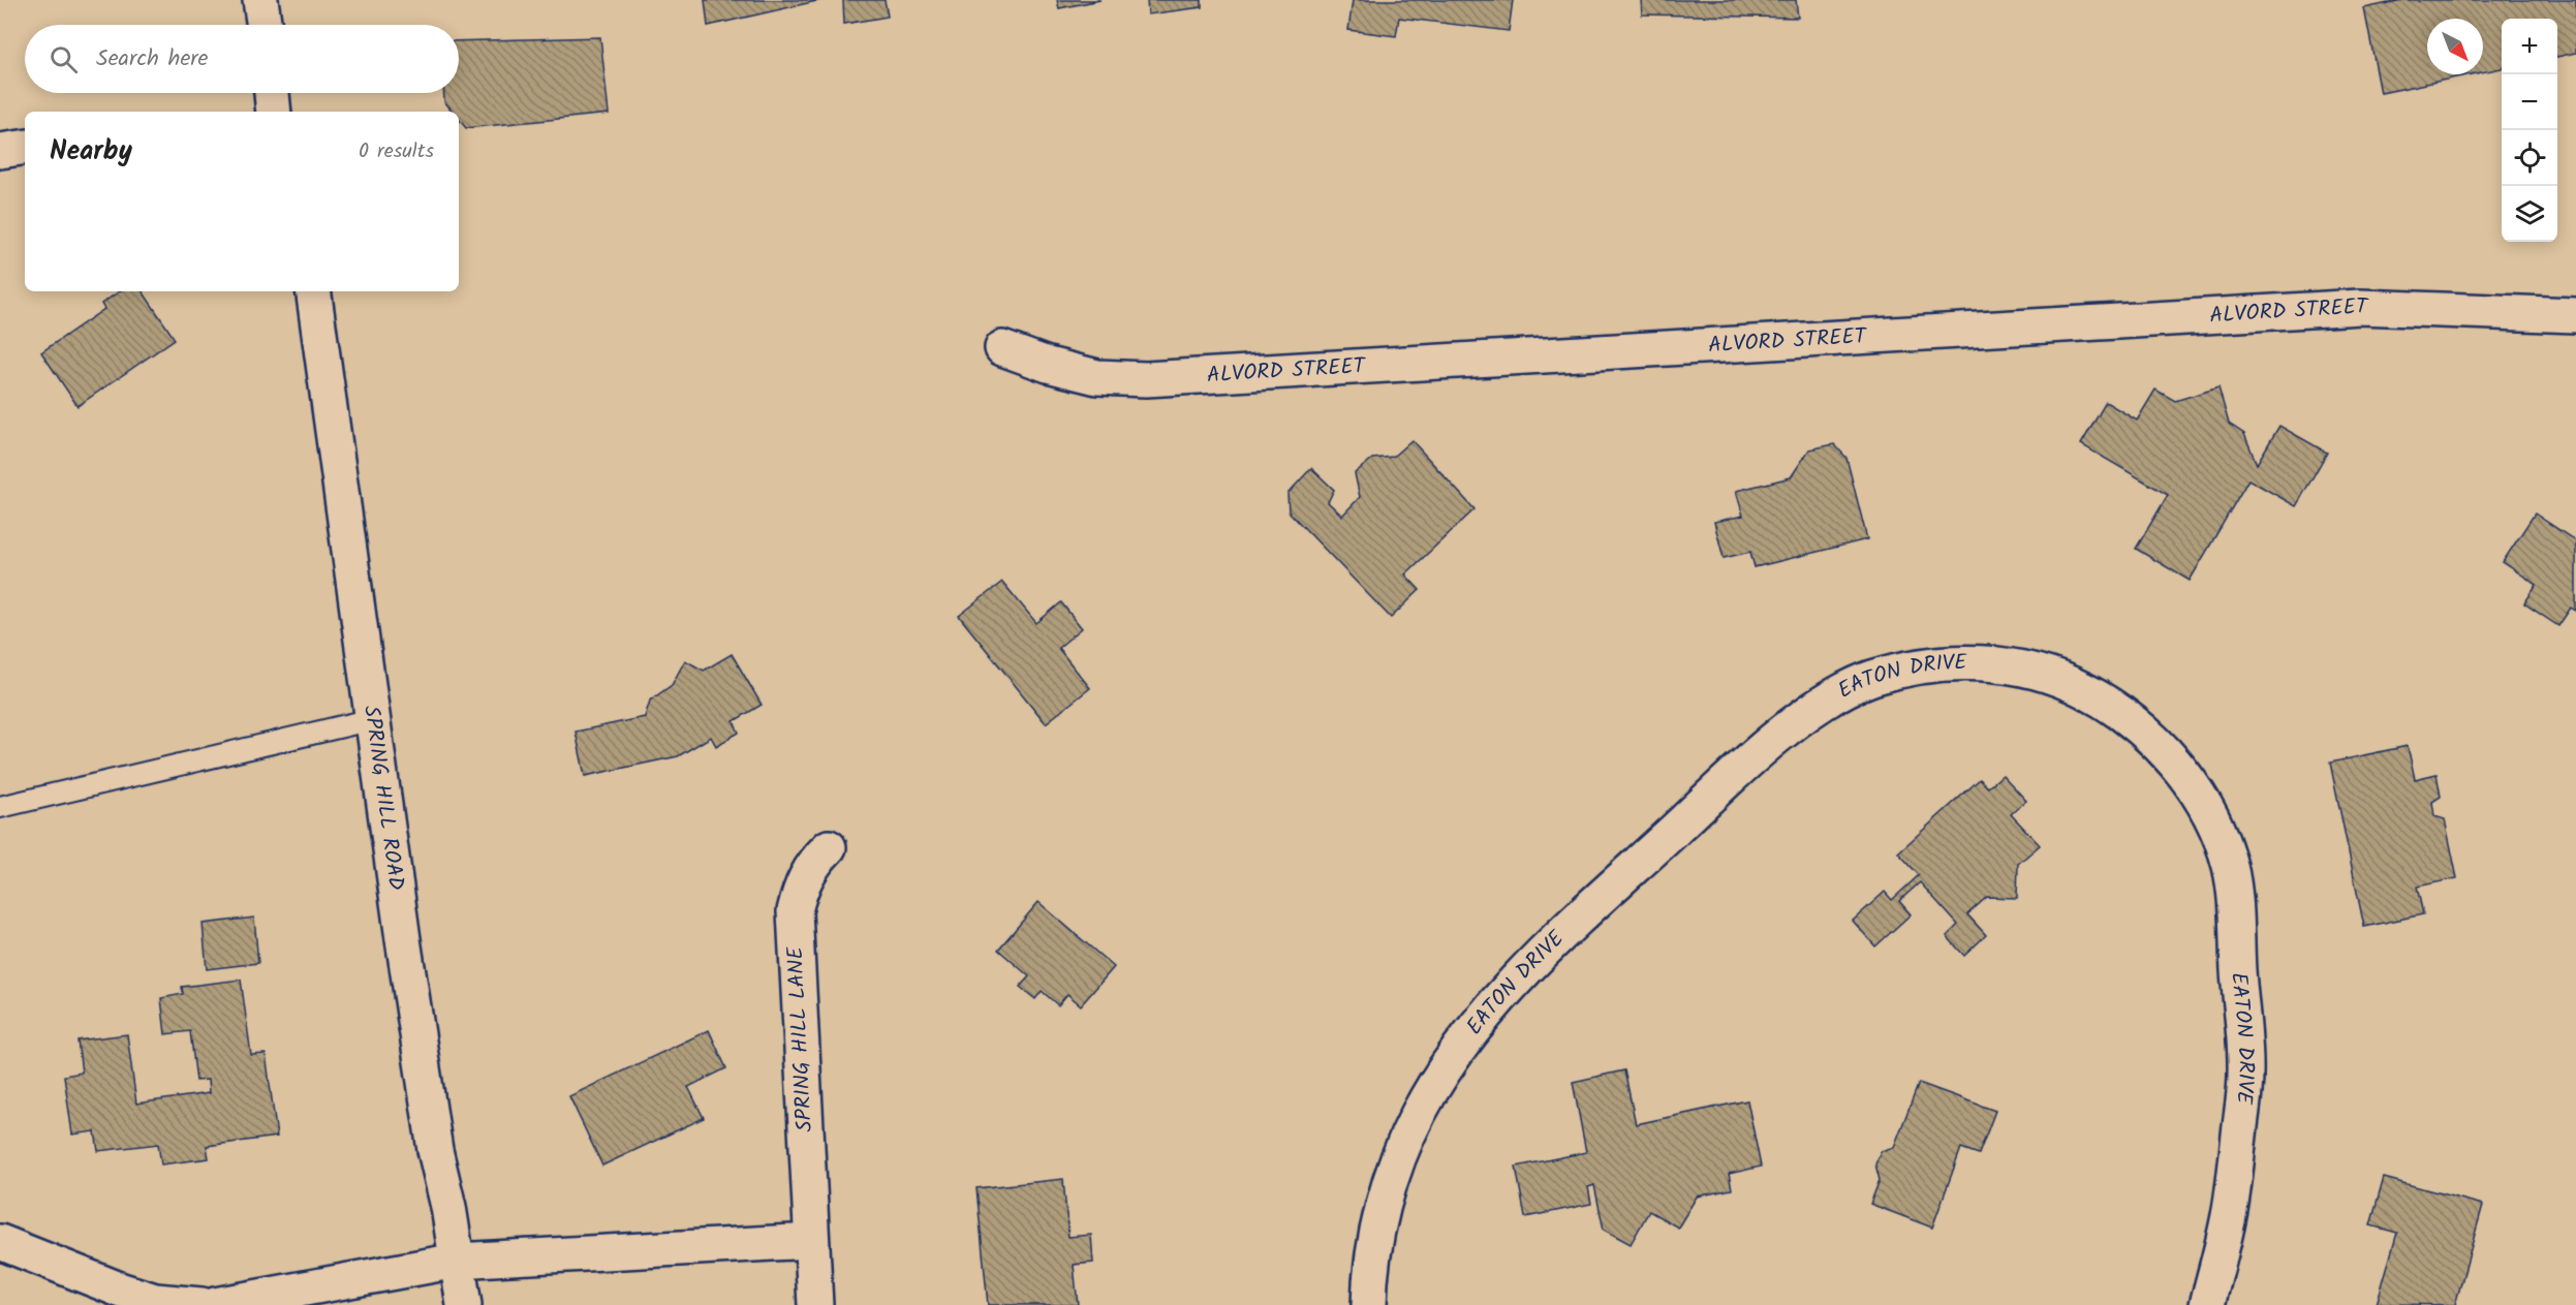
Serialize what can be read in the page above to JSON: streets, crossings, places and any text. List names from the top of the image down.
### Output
{
  "streets": {
    "street": [
      "ALVORD STREET",
      "EATON DRIVE",
      "SPRING HILL ROAD",
      "SPRING HILL LANE"
    ]
  },
  "north": "bottom right",
  "page": {
    "map_buttons": ["+", "−"],
    "search": "Search here",
    "heading": ["Nearby", "0 results"]
  }
}
